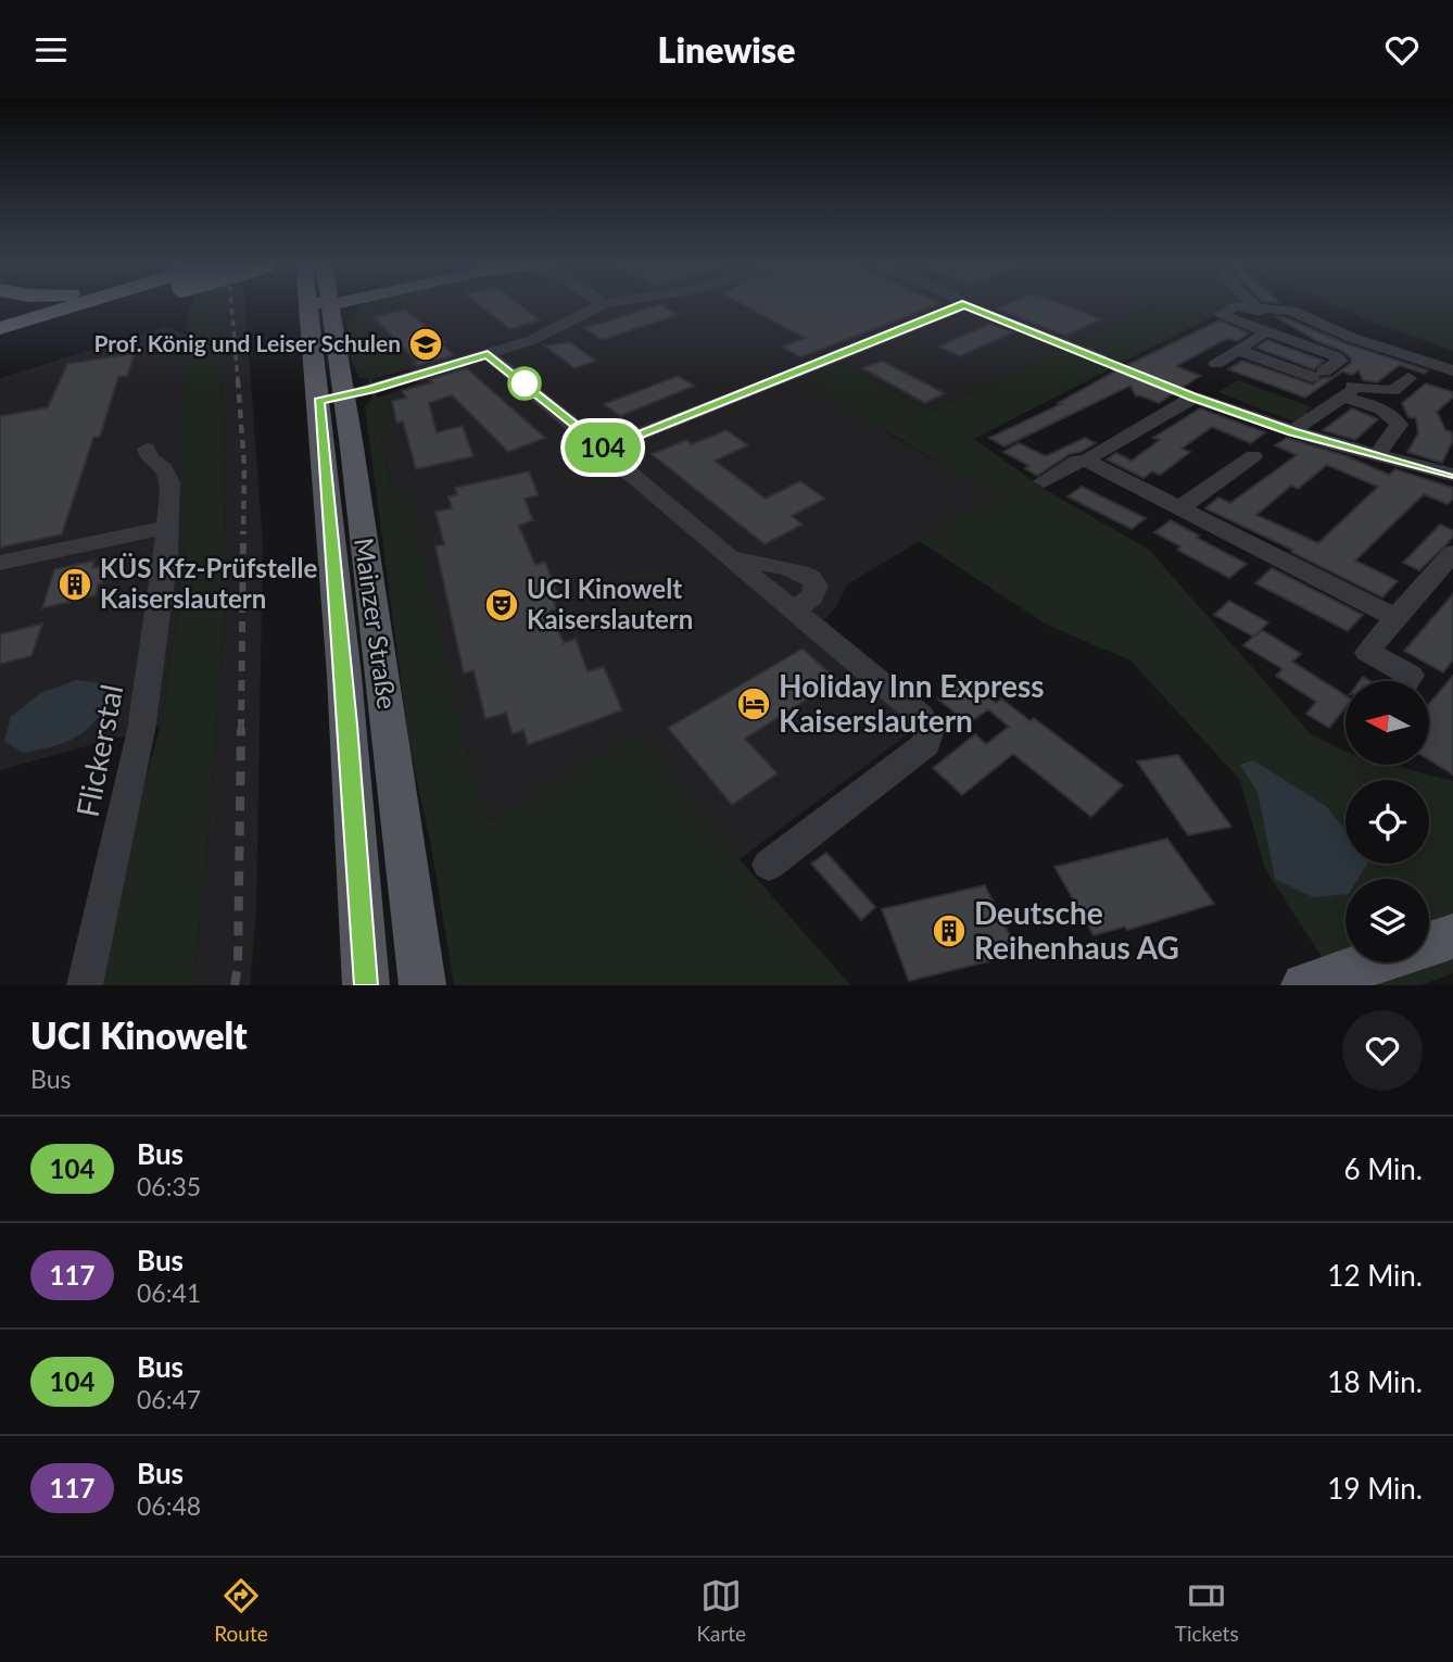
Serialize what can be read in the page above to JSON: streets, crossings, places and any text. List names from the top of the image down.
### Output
{
  "streets": {
    "main road": ["Mainzer Straße"],
    "street": ["Flickerstal"]
  },
  "places": {
    "school or university": ["Prof. König und Leiser Schulen"],
    "building": ["KÜS Kfz-Prüfstelle Kaiserslautern", "Deutsche Reihenhaus AG"],
    "theatre": ["UCI Kinowelt Kaiserslautern"],
    "hotel": ["Holiday Inn Express Kaiserslautern"]
  },
  "lines": ["bus line 104"],
  "north": "left",
  "page": {
    "header": "Linewise",
    "on_map": "104",
    "heading": ["UCI Kinowelt", "Bus"],
    "list": [
      {
        "mark": "104",
        "name": "Bus",
        "note": "06:35",
        "value": "6 Min."
      },
      {
        "mark": "117",
        "name": "Bus",
        "note": "06:41",
        "value": "12 Min."
      },
      {
        "mark": "104",
        "name": "Bus",
        "note": "06:47",
        "value": "18 Min."
      },
      {
        "mark": "117",
        "name": "Bus",
        "note": "06:48",
        "value": "19 Min."
      }
    ],
    "tabs": ["Route", "Karte", "Tickets"]
  }
}
